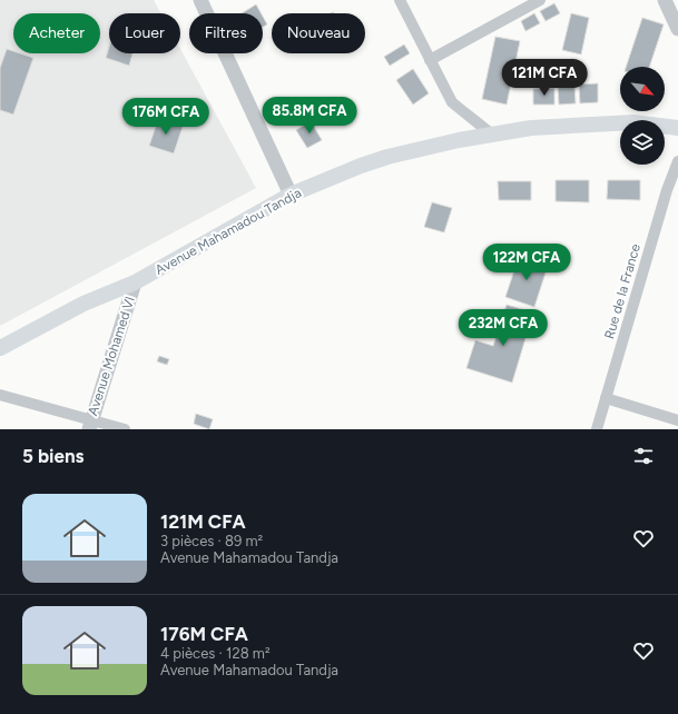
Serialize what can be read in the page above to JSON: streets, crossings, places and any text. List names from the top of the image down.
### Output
{
  "streets": {
    "main road": ["Avenue Mahamadou Tandja"],
    "street": ["Rue de la France", "Avenue Mohamed VI"]
  },
  "crossings": [
    ["Avenue Mahamadou Tandja", "Avenue Mohamed VI"]
  ],
  "north": "bottom right",
  "page": {
    "chip": [
      "Acheter",
      "Louer",
      "Filtres",
      "Nouveau"
    ],
    "price": [
      "121M CFA",
      "85.8M CFA",
      "176M CFA",
      "122M CFA",
      "232M CFA"
    ],
    "heading": "5 biens",
    "list": [
      {
        "name": "121M CFA",
        "note": "3 pièces · 89 m² · Avenue Mahamadou Tandja"
      },
      {
        "name": "176M CFA",
        "note": "4 pièces · 128 m² · Avenue Mahamadou Tandja"
      }
    ]
  }
}
